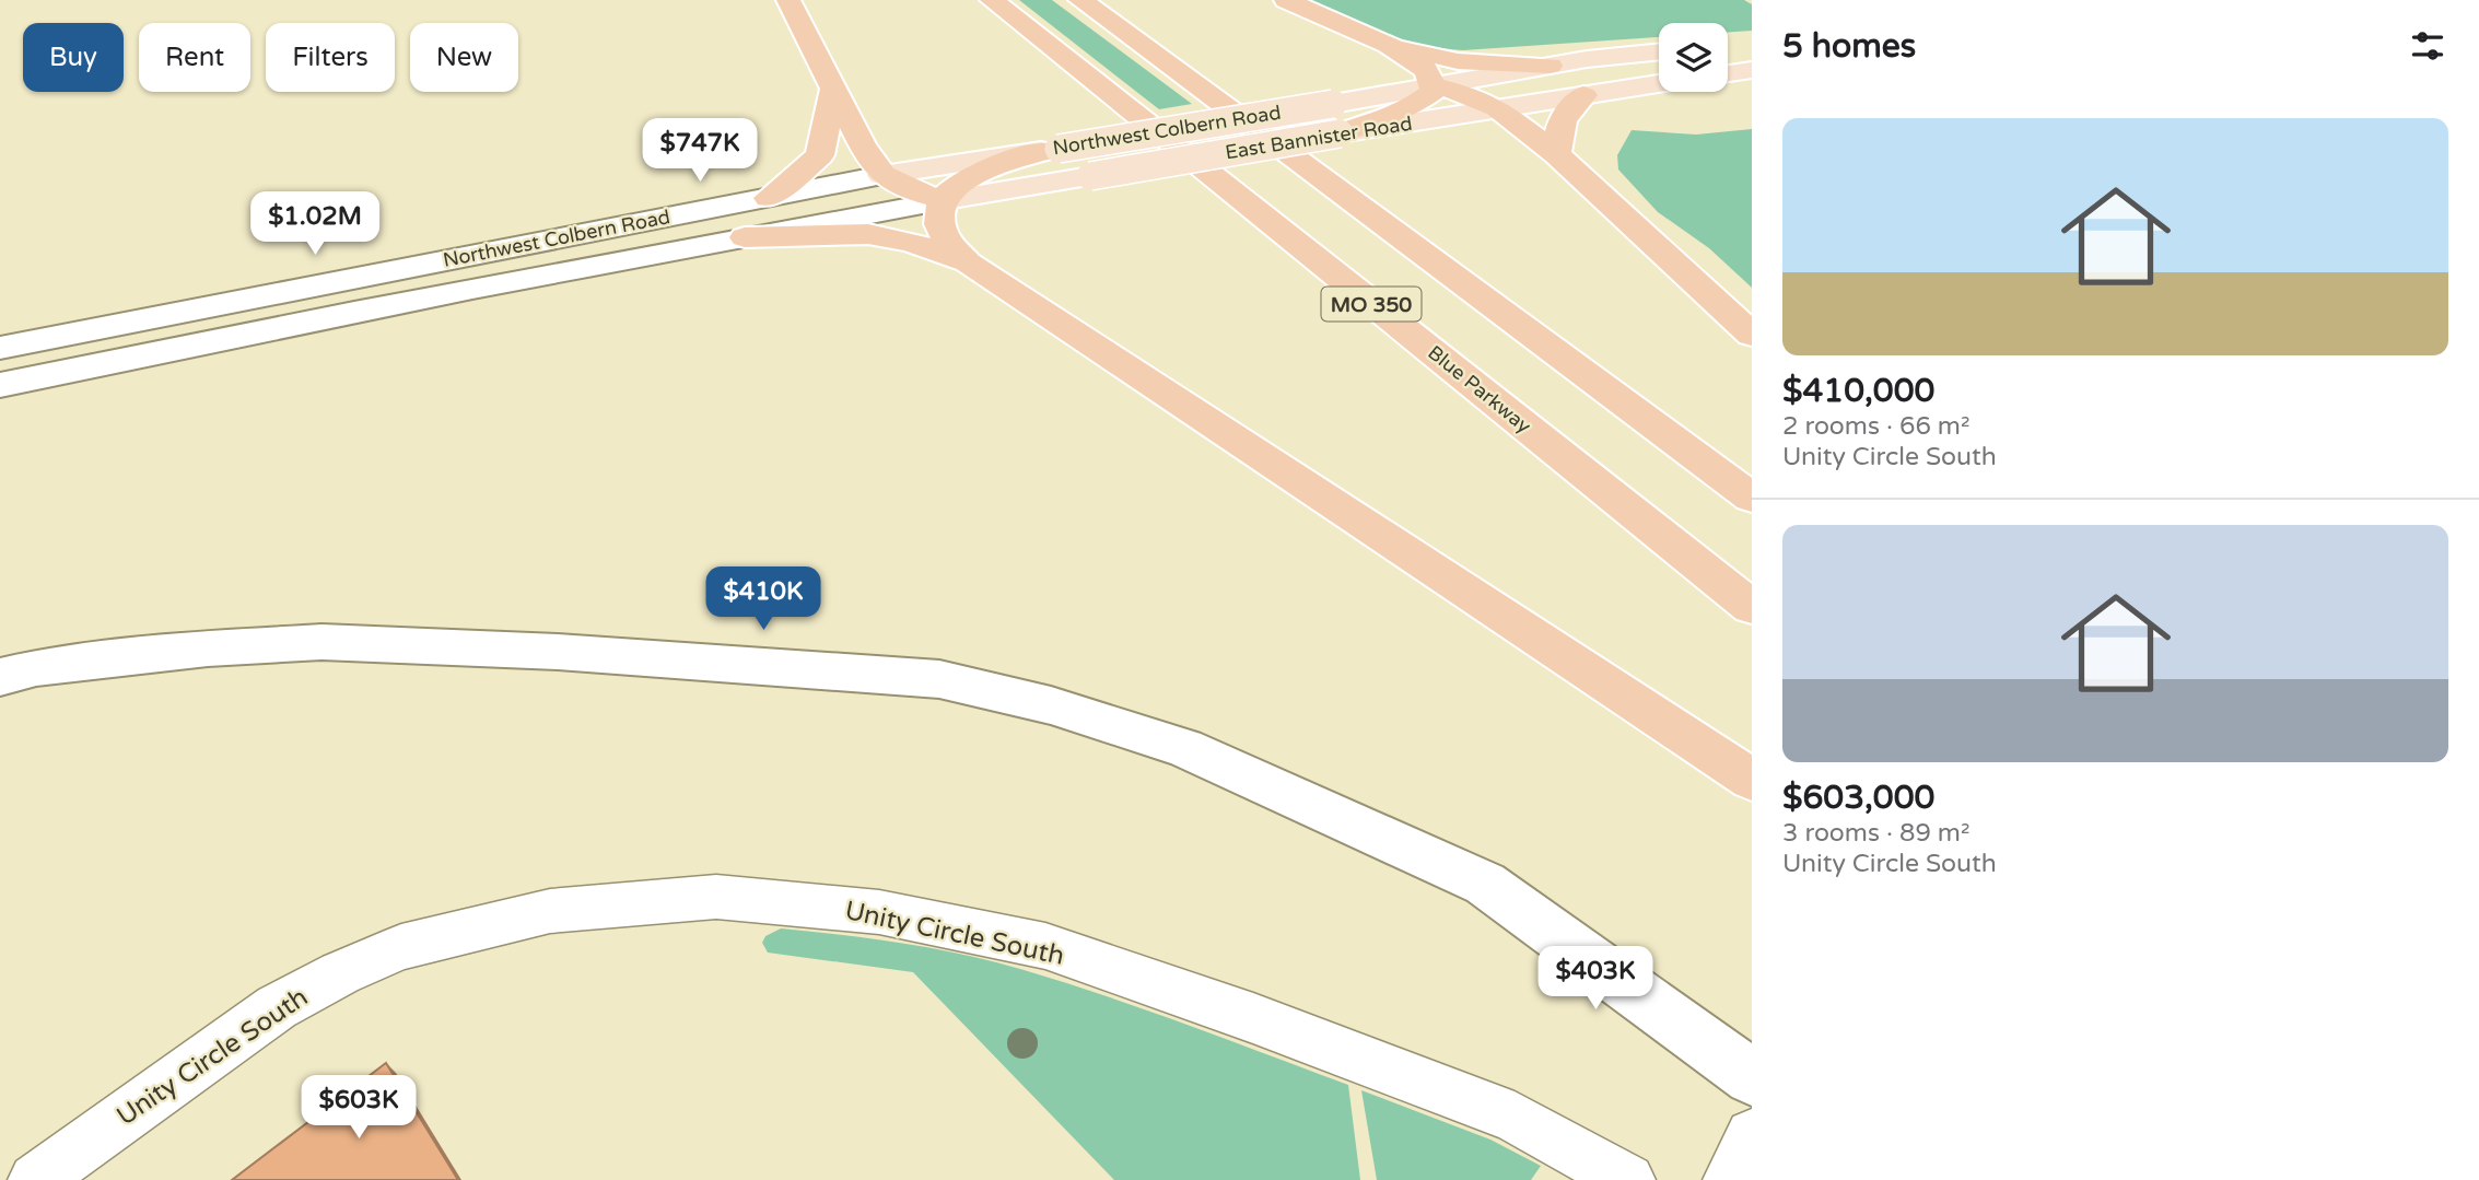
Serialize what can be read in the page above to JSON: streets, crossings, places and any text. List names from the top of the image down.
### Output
{
  "streets": {
    "highway": ["MO 350", "Blue Parkway"],
    "main road": ["Northwest Colbern Road", "East Bannister Road"],
    "street": ["Unity Circle South"]
  },
  "crossings": [
    ["Northwest Colbern Road", "East Bannister Road"]
  ],
  "page": {
    "heading": "5 homes",
    "chip": [
      "Buy",
      "Rent",
      "Filters",
      "New"
    ],
    "list": [
      {
        "name": "$410,000",
        "note": "2 rooms · 66 m² · Unity Circle South"
      },
      {
        "name": "$603,000",
        "note": "3 rooms · 89 m² · Unity Circle South"
      }
    ],
    "price": [
      "$747K",
      "$1.02M",
      "$410K",
      "$403K",
      "$603K"
    ]
  }
}
